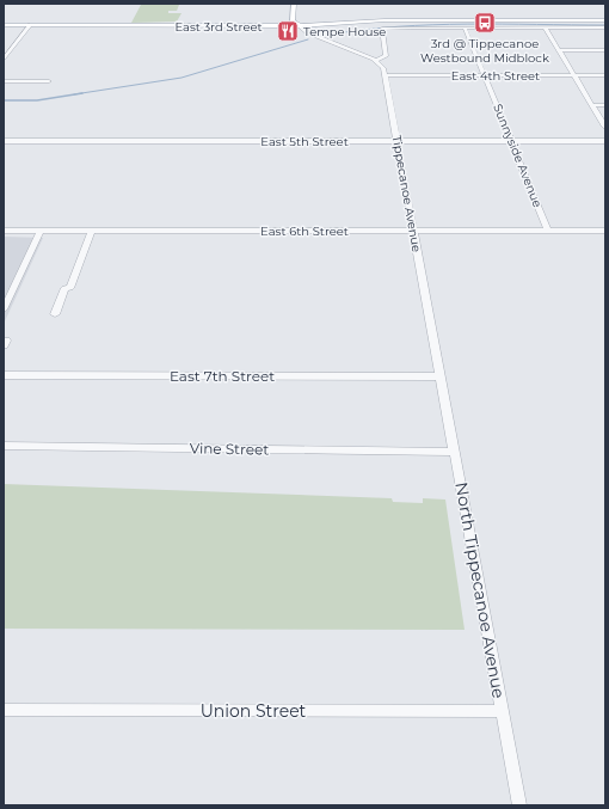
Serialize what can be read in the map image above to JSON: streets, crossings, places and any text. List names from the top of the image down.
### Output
{
  "streets": {
    "main road": ["East 3rd Street"],
    "street": [
      "East 4th Street",
      "East 5th Street",
      "Sunnyside Avenue",
      "Tippecanoe Avenue",
      "East 6th Street",
      "East 7th Street",
      "Vine Street",
      "North Tippecanoe Avenue",
      "Union Street"
    ]
  },
  "crossings": [
    ["East 4th Street", "Sunnyside Avenue"],
    ["East 4th Street", "Tippecanoe Avenue"],
    ["East 5th Street", "Sunnyside Avenue"],
    ["East 5th Street", "Tippecanoe Avenue"],
    ["Sunnyside Avenue", "East 6th Street"],
    ["Tippecanoe Avenue", "East 6th Street"],
    ["Tippecanoe Avenue", "East 7th Street"],
    ["Tippecanoe Avenue", "North Tippecanoe Avenue"],
    ["East 7th Street", "North Tippecanoe Avenue"],
    ["Vine Street", "North Tippecanoe Avenue"],
    ["North Tippecanoe Avenue", "Union Street"]
  ],
  "places": {
    "bus stop": ["3rd @ Tippecanoe Westbound Midblock"],
    "restaurant": ["Tempe House"]
  }
}
